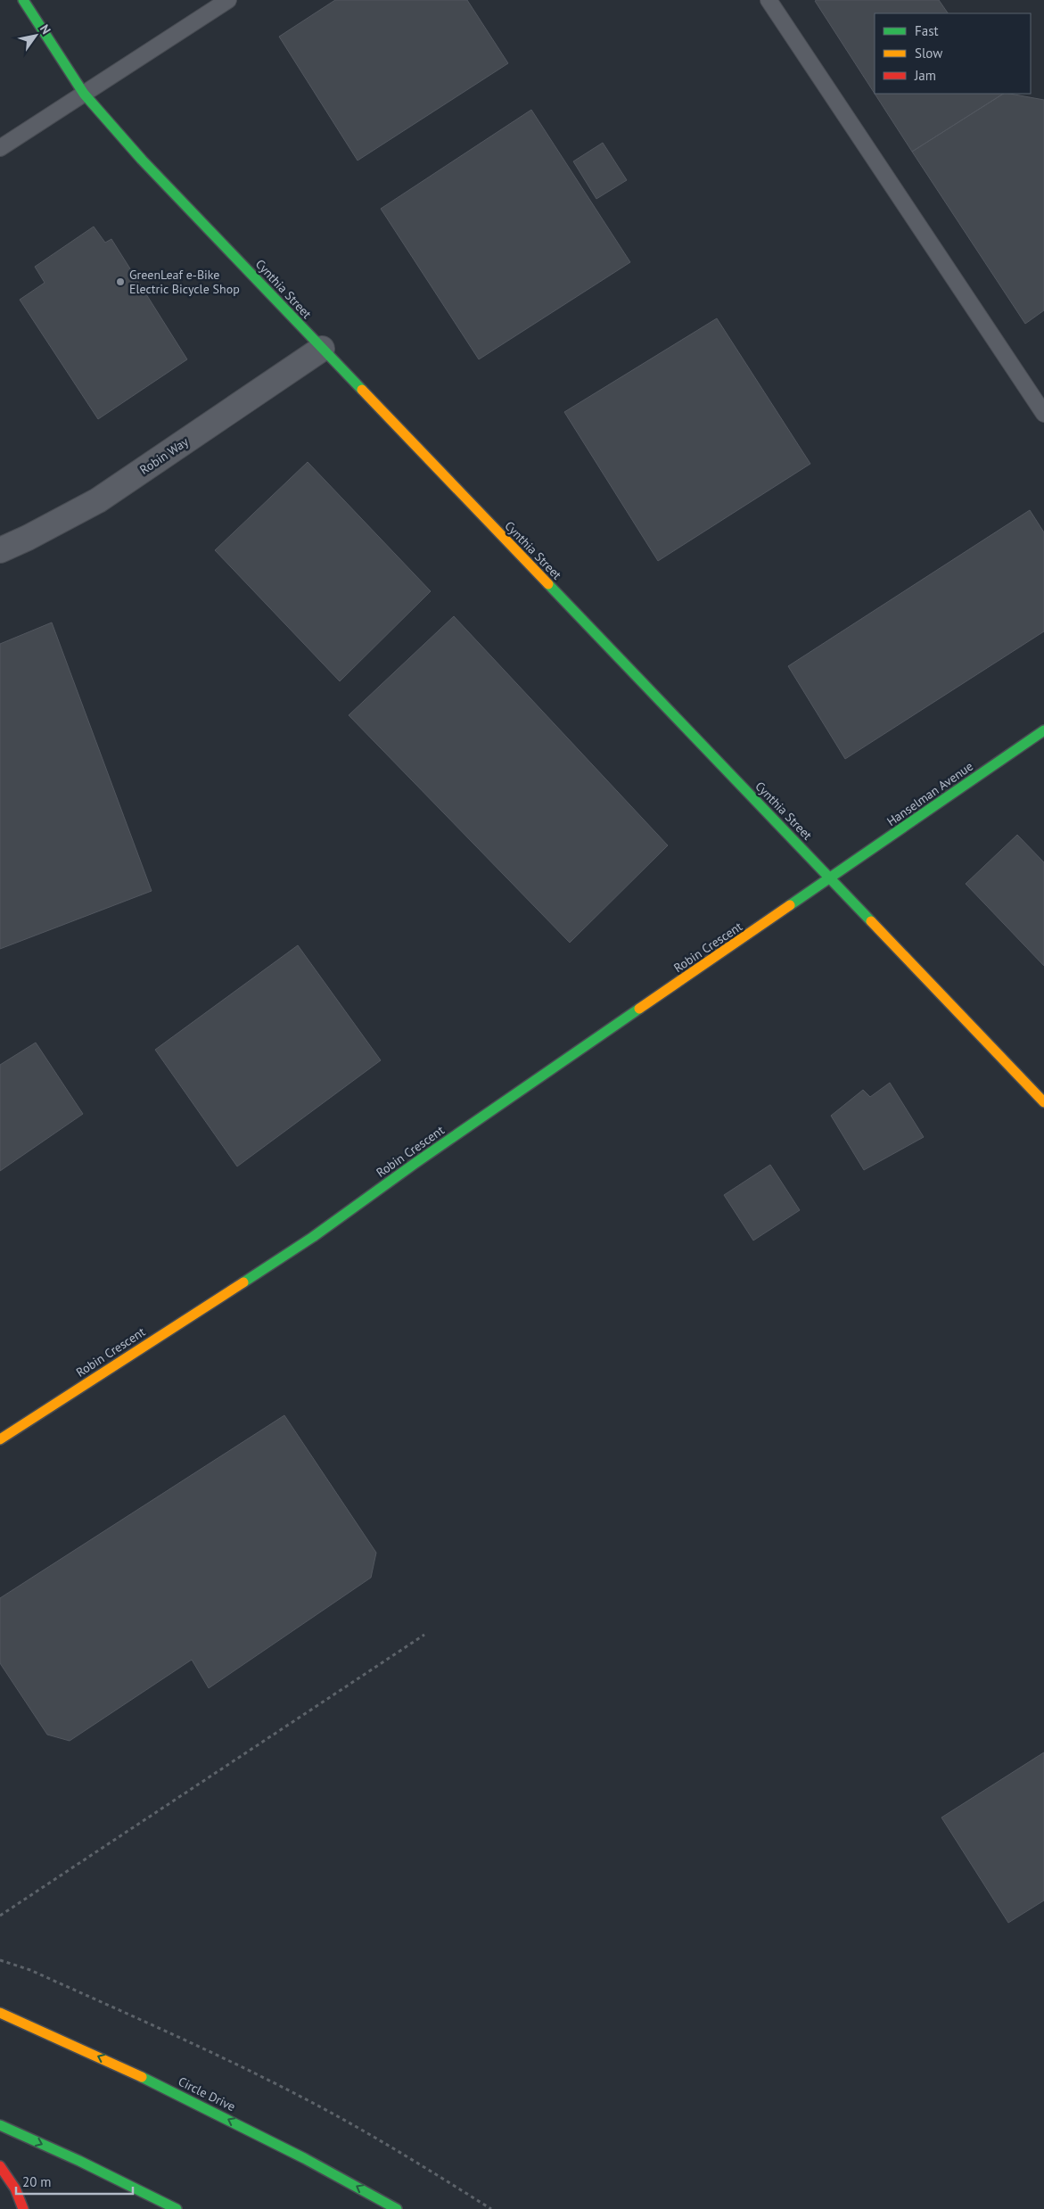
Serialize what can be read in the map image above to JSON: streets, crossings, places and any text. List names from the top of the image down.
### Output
{
  "streets": {
    "main road": [
      "Cynthia Street",
      "Hanselman Avenue",
      "Robin Crescent",
      "Circle Drive"
    ],
    "street": ["Robin Way"]
  },
  "crossings": [
    ["Cynthia Street", "Robin Way"],
    ["Cynthia Street", "Hanselman Avenue"],
    ["Cynthia Street", "Robin Crescent"],
    ["Hanselman Avenue", "Robin Crescent"]
  ],
  "one_way": ["Circle Drive"],
  "places": ["GreenLeaf e-Bike Electric Bicycle Shop"],
  "legend": ["Fast", "Slow", "Jam"],
  "scale_bar": "20 m",
  "north": "top right"
}
